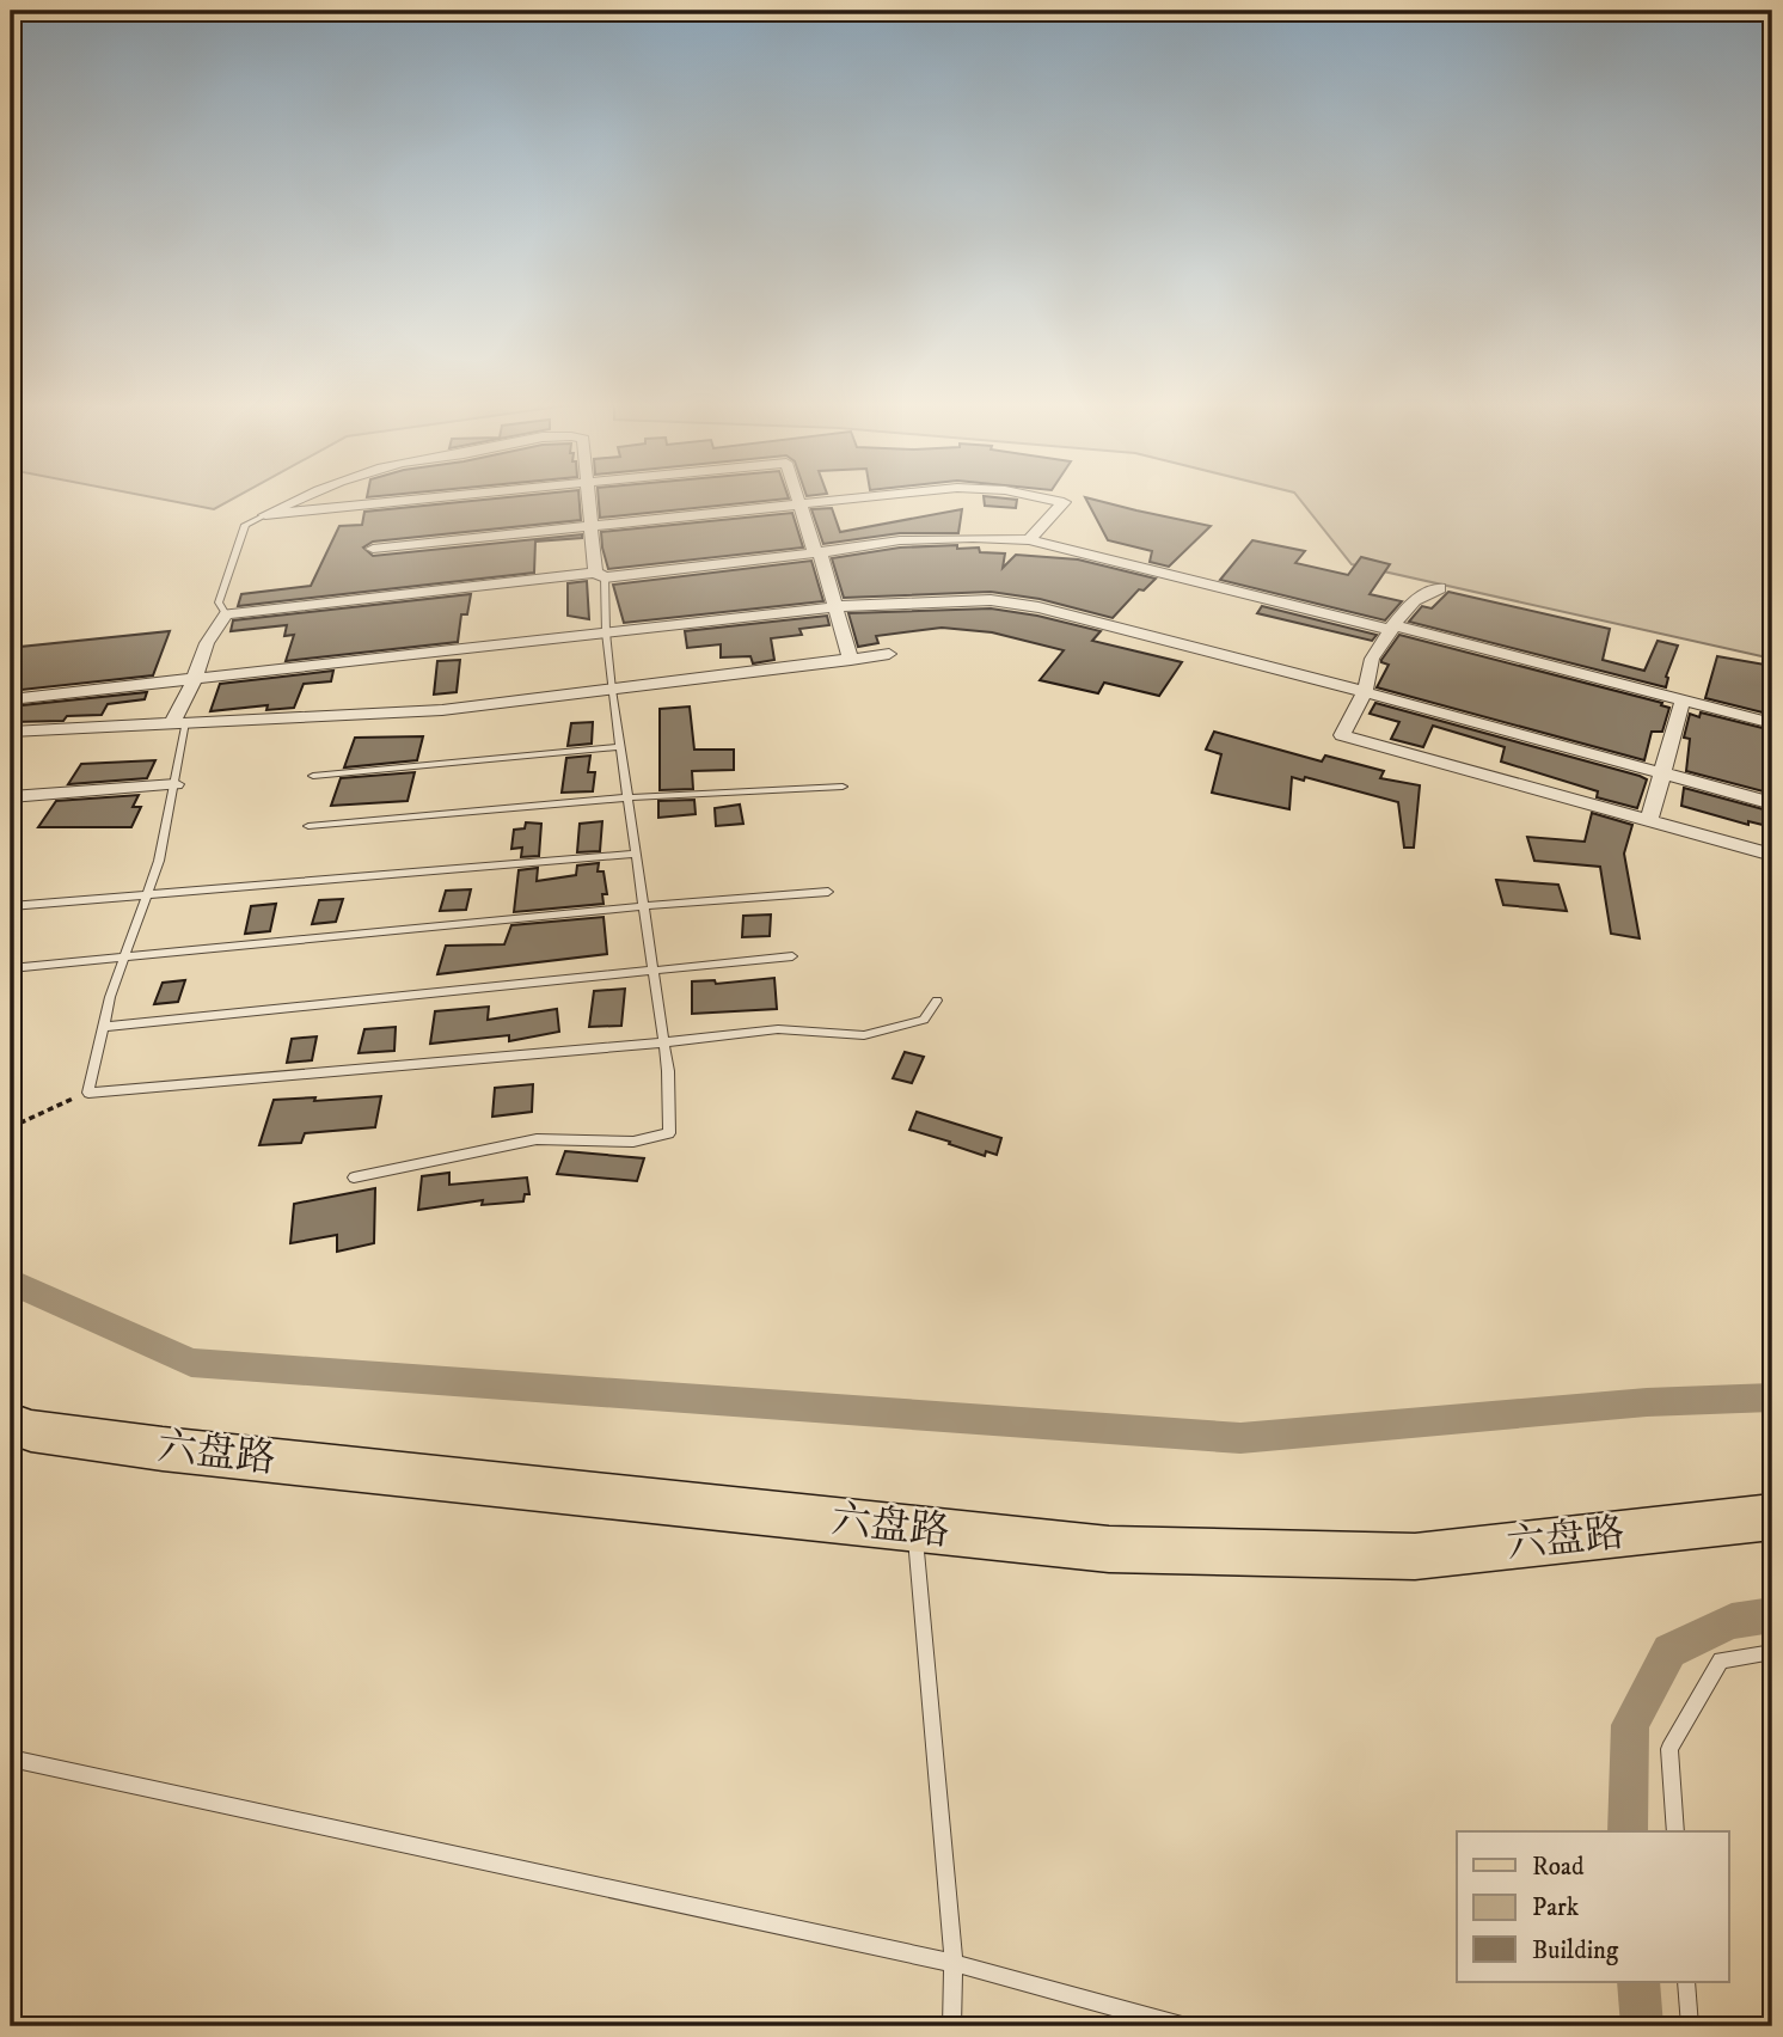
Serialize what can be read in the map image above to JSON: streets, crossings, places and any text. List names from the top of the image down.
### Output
{
  "streets": {
    "main road": ["六盘路"]
  },
  "legend": ["Road", "Park", "Building"]
}
